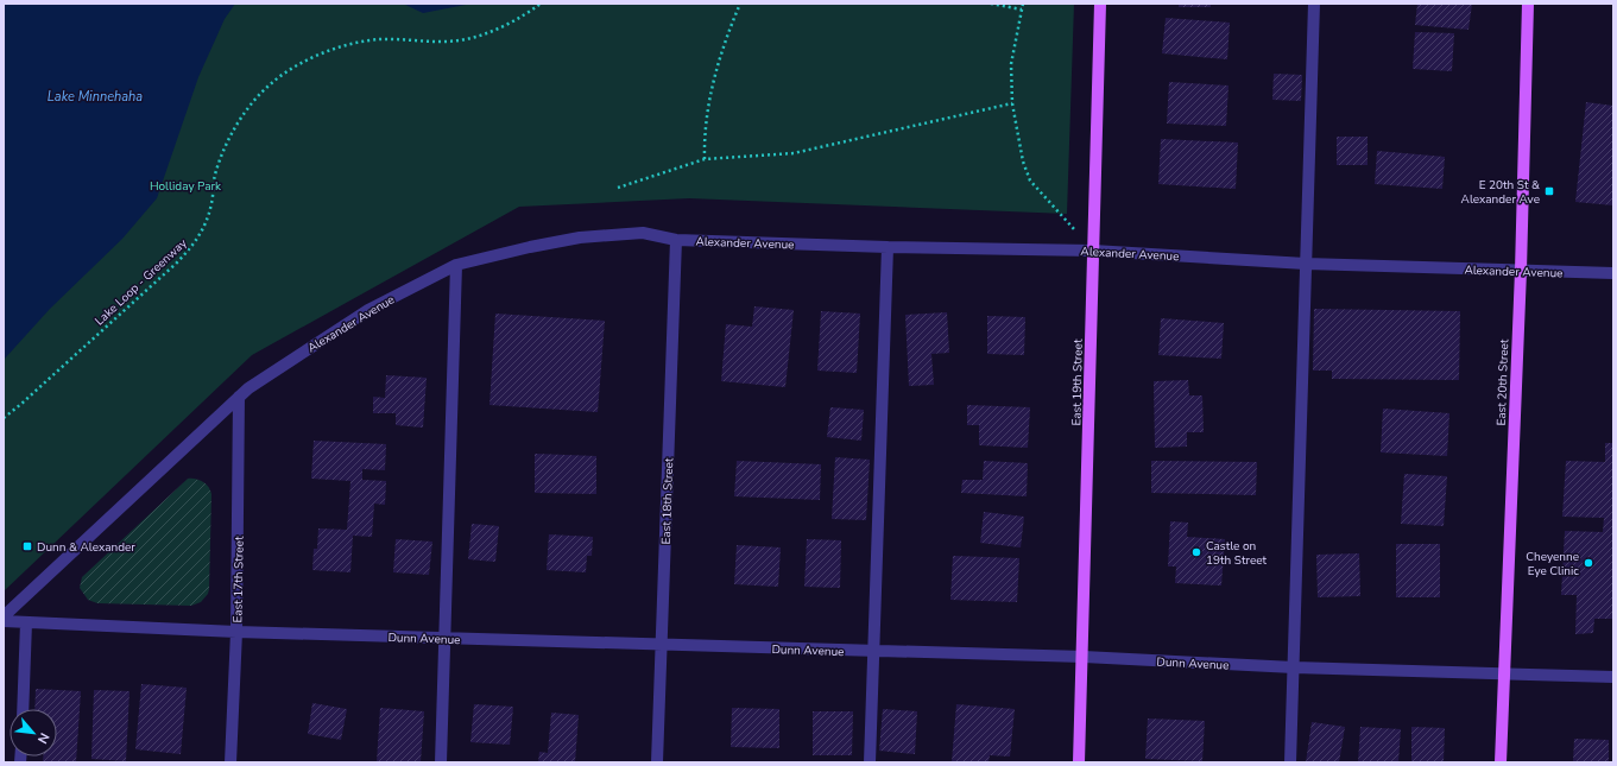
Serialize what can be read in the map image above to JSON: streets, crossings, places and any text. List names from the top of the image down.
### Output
{
  "streets": {
    "main road": ["East 19th Street", "East 20th Street"],
    "street": [
      "Alexander Avenue",
      "East 18th Street",
      "East 17th Street",
      "Dunn Avenue"
    ],
    "path": ["Lake Loop - Greenway"]
  },
  "crossings": [
    ["Alexander Avenue", "East 19th Street"],
    ["Alexander Avenue", "East 20th Street"],
    ["Alexander Avenue", "East 18th Street"],
    ["Alexander Avenue", "East 17th Street"],
    ["East 19th Street", "Dunn Avenue"],
    ["East 20th Street", "Dunn Avenue"],
    ["East 18th Street", "Dunn Avenue"],
    ["East 17th Street", "Dunn Avenue"]
  ],
  "water": ["Lake Minnehaha"],
  "parks": ["Holliday Park"],
  "places": {
    "transit": ["E 20th St & Alexander Ave", "Dunn & Alexander"],
    "other": ["Castle on 19th Street", "Cheyenne Eye Clinic"]
  },
  "north": "bottom right"
}
